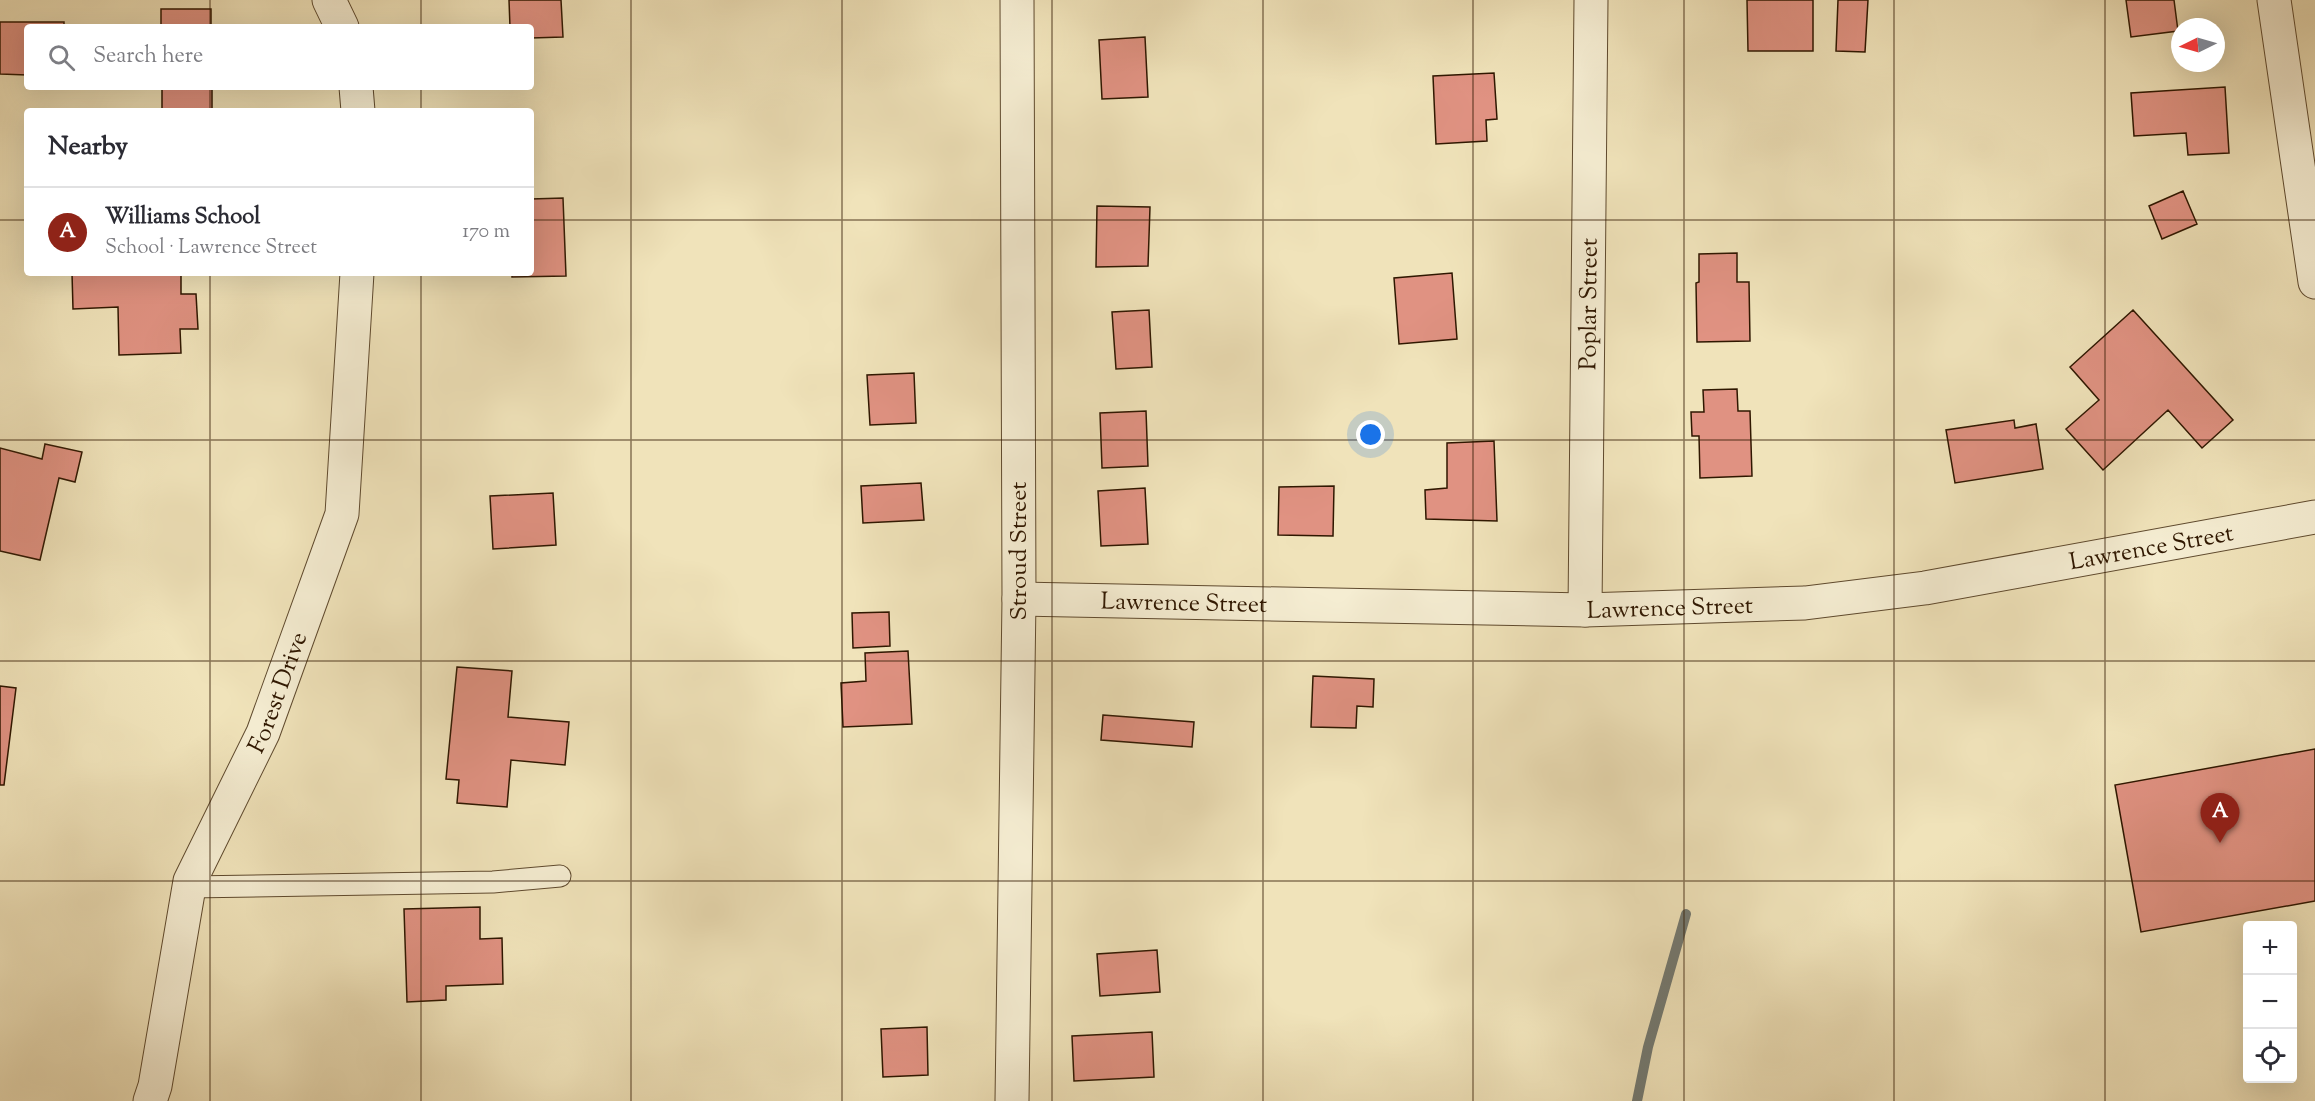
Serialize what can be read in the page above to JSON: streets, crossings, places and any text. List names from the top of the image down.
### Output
{
  "streets": {
    "street": [
      "Poplar Street",
      "Lawrence Street",
      "Stroud Street",
      "Forest Drive"
    ]
  },
  "crossings": [
    ["Poplar Street", "Lawrence Street"],
    ["Lawrence Street", "Stroud Street"]
  ],
  "north": "left",
  "page": {
    "search": "Search here",
    "heading": "Nearby",
    "list": [
      {
        "mark": "A",
        "name": "Williams School",
        "note": "School · Lawrence Street",
        "value": "170 m"
      }
    ],
    "pins": "A",
    "map_buttons": ["+", "−"]
  }
}
